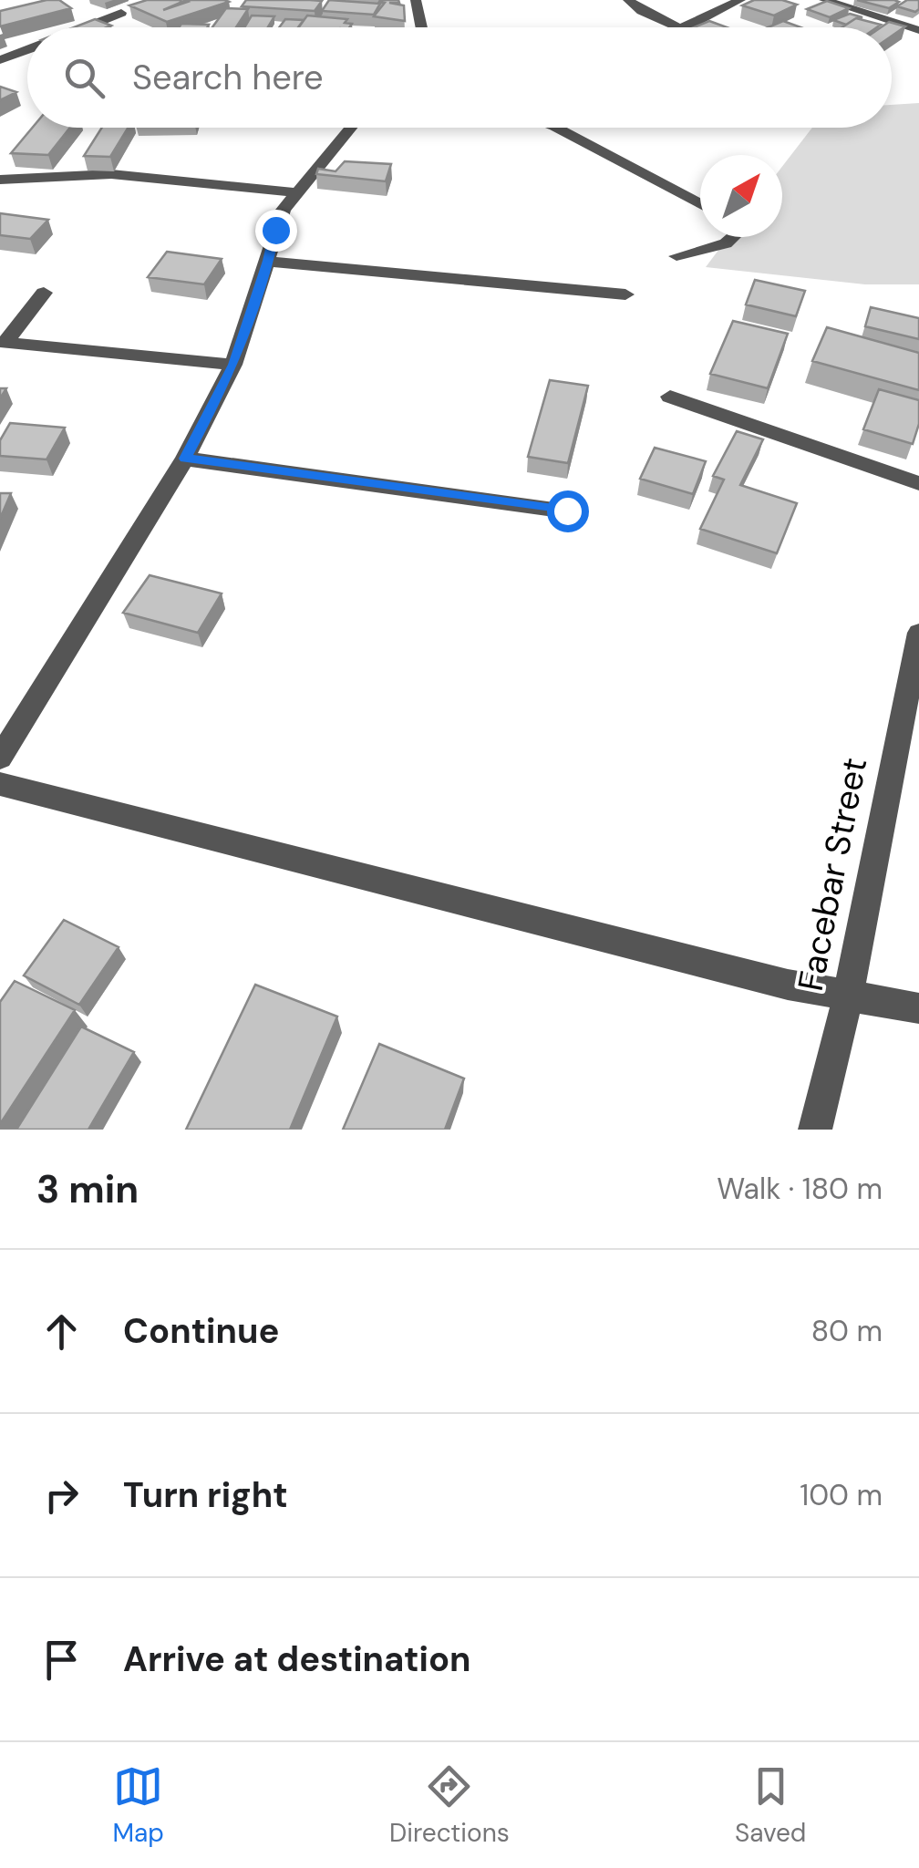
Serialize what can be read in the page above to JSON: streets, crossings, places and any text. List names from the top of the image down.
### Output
{
  "streets": {
    "street": ["Facebar Street"]
  },
  "north": "top right",
  "page": {
    "search": "Search here",
    "heading": ["3 min", "Walk · 180 m"],
    "list": [
      ["Continue", "80 m"],
      ["Turn right", "100 m"],
      "Arrive at destination"
    ],
    "nav": ["Map", "Directions", "Saved"]
  }
}
